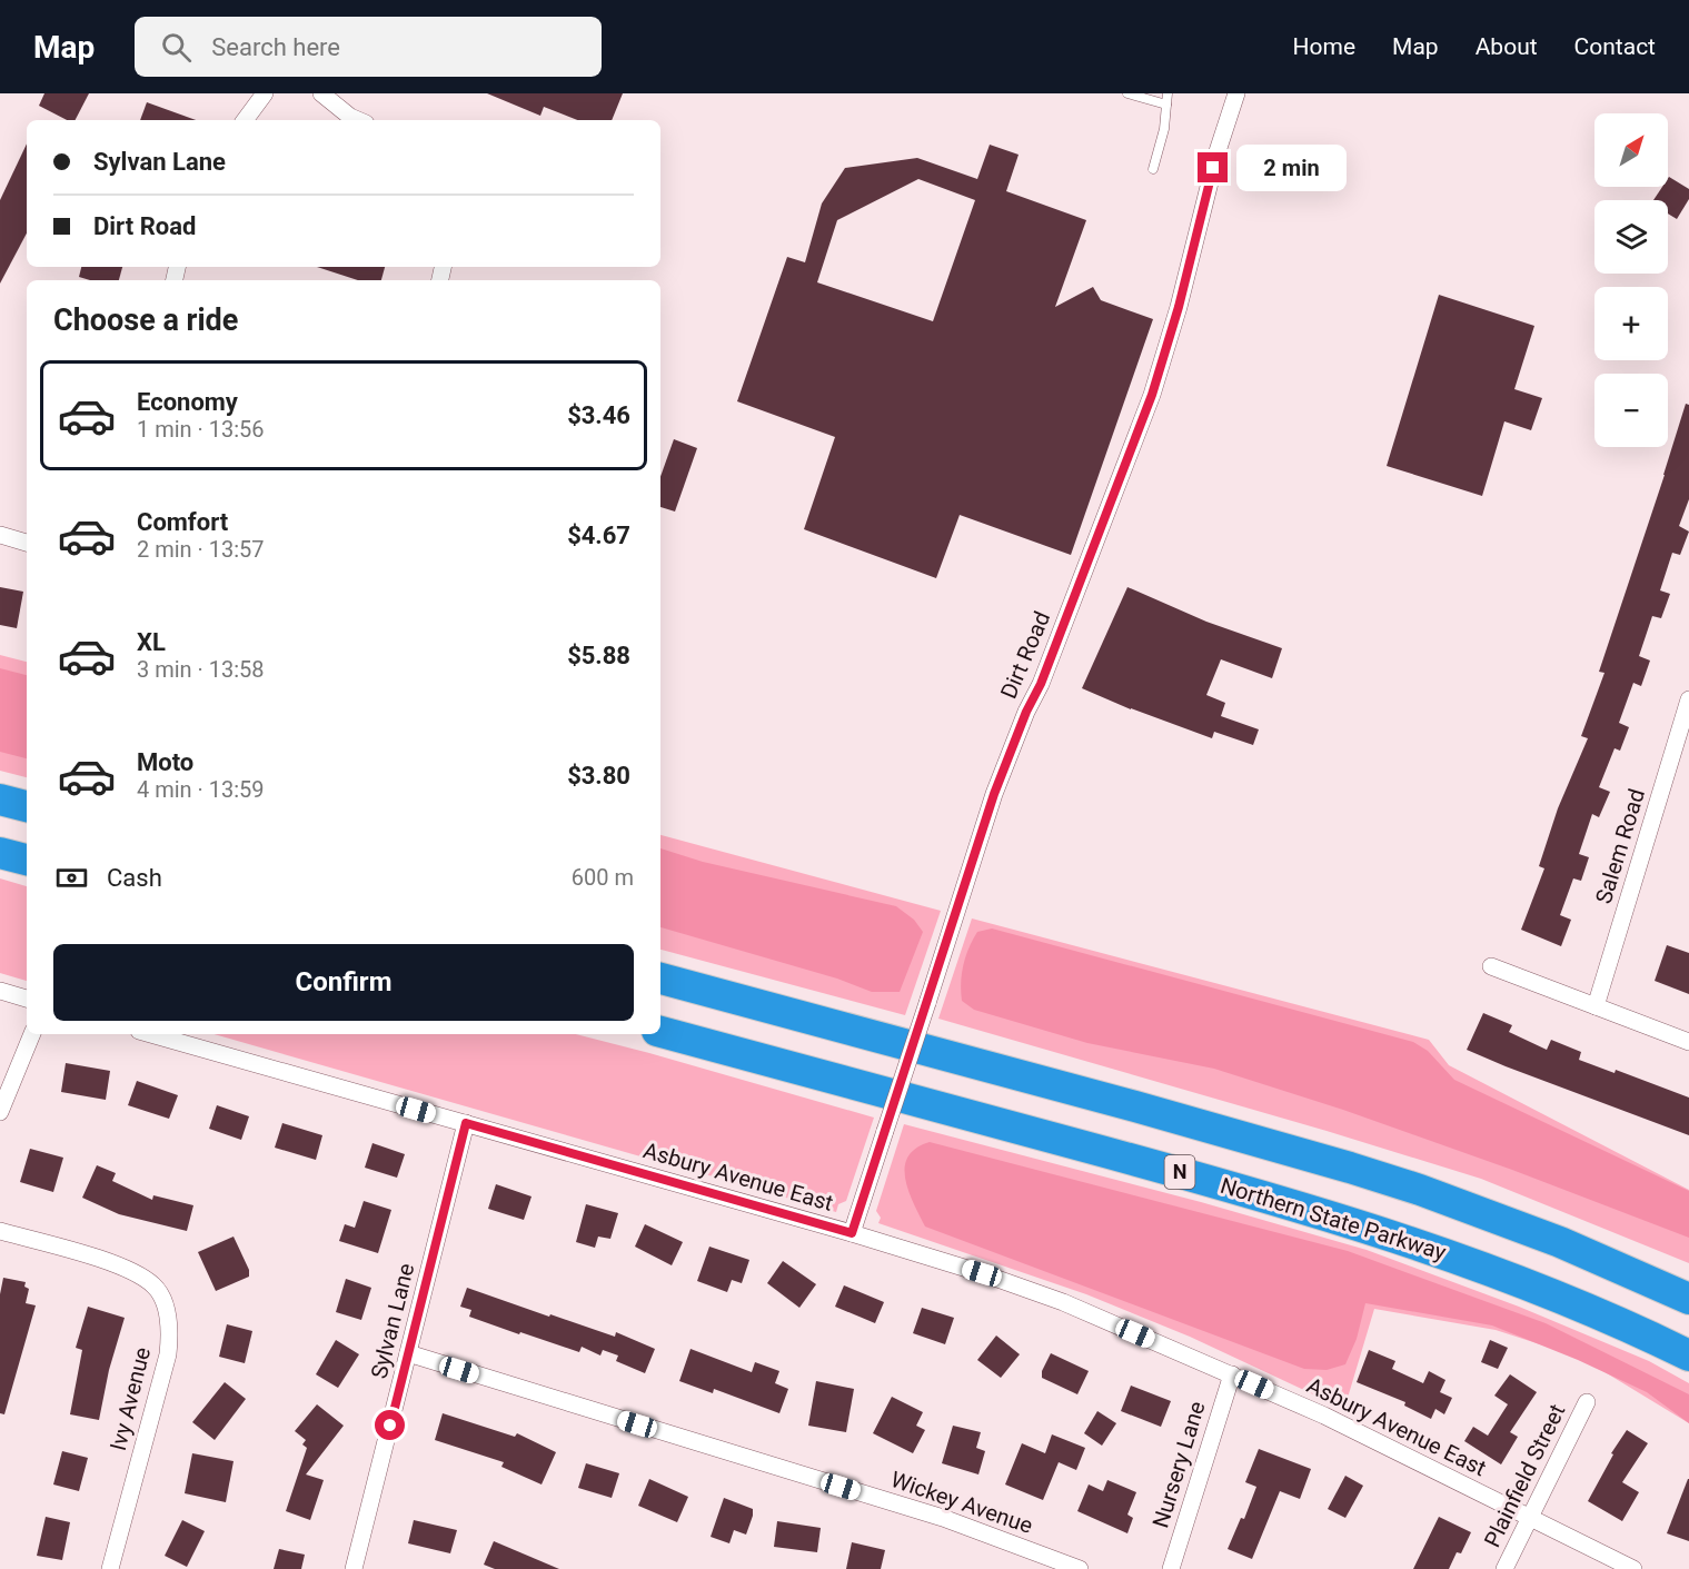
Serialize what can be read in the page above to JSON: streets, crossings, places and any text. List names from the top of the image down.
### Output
{
  "streets": {
    "highway": ["N", "Northern State Parkway"],
    "street": [
      "Dirt Road",
      "Salem Road",
      "Asbury Avenue East",
      "Sylvan Lane",
      "Ivy Avenue",
      "Nursery Lane",
      "Plainfield Street",
      "Wickey Avenue"
    ]
  },
  "crossings": [
    ["Dirt Road", "Asbury Avenue East"],
    ["Asbury Avenue East", "Sylvan Lane"],
    ["Asbury Avenue East", "Nursery Lane"],
    ["Asbury Avenue East", "Plainfield Street"],
    ["Sylvan Lane", "Wickey Avenue"]
  ],
  "north": "top right",
  "page": {
    "header": "Map",
    "search": "Search here",
    "nav": [
      "Home",
      "Map",
      "About",
      "Contact"
    ],
    "map_buttons": ["+", "−"],
    "banner": ["Sylvan Lane", "Dirt Road"],
    "bubble": "2 min",
    "heading": "Choose a ride",
    "list": [
      {
        "name": "Economy",
        "note": "1 min · 13:56",
        "value": "$3.46"
      },
      {
        "name": "Comfort",
        "note": "2 min · 13:57",
        "value": "$4.67"
      },
      {
        "name": "XL",
        "note": "3 min · 13:58",
        "value": "$5.88"
      },
      {
        "name": "Moto",
        "note": "4 min · 13:59",
        "value": "$3.80"
      }
    ],
    "pay": ["Cash", "600 m"],
    "buttons": "Confirm"
  }
}
